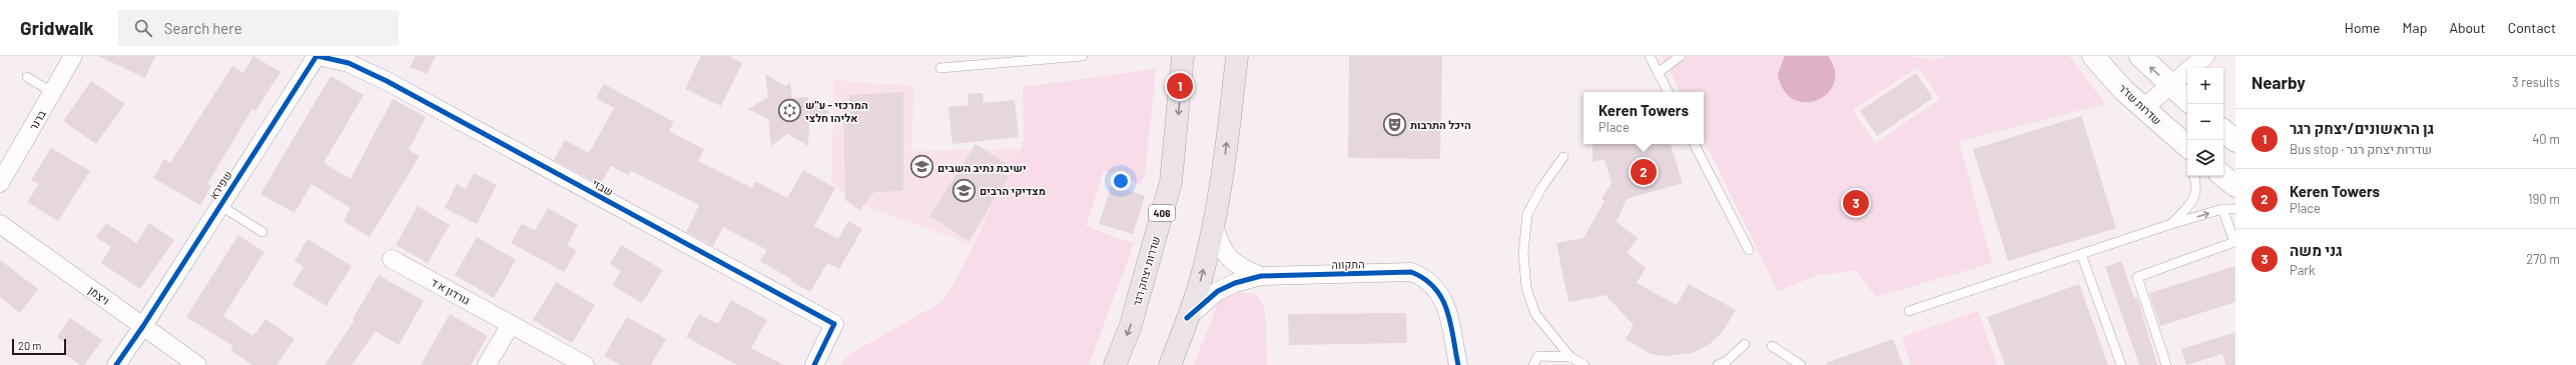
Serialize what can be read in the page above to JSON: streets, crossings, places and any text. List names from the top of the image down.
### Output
{
  "streets": {
    "main road": ["שדרות שז\"ר", "406", "שדרות יצחק רגר"],
    "street": [
      "ברנר",
      "שפירא",
      "שבזי",
      "התקווה",
      "גורדון א ד",
      "ויצמן"
    ]
  },
  "crossings": [
    ["שפירא", "שבזי"],
    ["שפירא", "ויצמן"]
  ],
  "places": {
    "synagogue": ["המרכזי - ע\"ש אליהו חלצי"],
    "theatre": ["היכל התרבות"],
    "school or university": ["ישיבת נתיב השבים", "מצדיקי הרבים"]
  },
  "scale_bar": "20 m",
  "page": {
    "header": "Gridwalk",
    "search": "Search here",
    "nav": [
      "Home",
      "Map",
      "About",
      "Contact"
    ],
    "heading": ["Nearby", "3 results"],
    "map_buttons": ["+", "−"],
    "pins": ["1", "2", "3"],
    "popup": ["Keren Towers", "Place"],
    "list": [
      {
        "mark": "1",
        "name": "גן הראשונים/יצחק רגר",
        "note": "Bus stop · שדרות יצחק רגר",
        "value": "40 m"
      },
      {
        "mark": "2",
        "name": "Keren Towers",
        "note": "Place",
        "value": "190 m"
      },
      {
        "mark": "3",
        "name": "גני משה",
        "note": "Park",
        "value": "270 m"
      }
    ],
    "scale": "20 m"
  }
}
